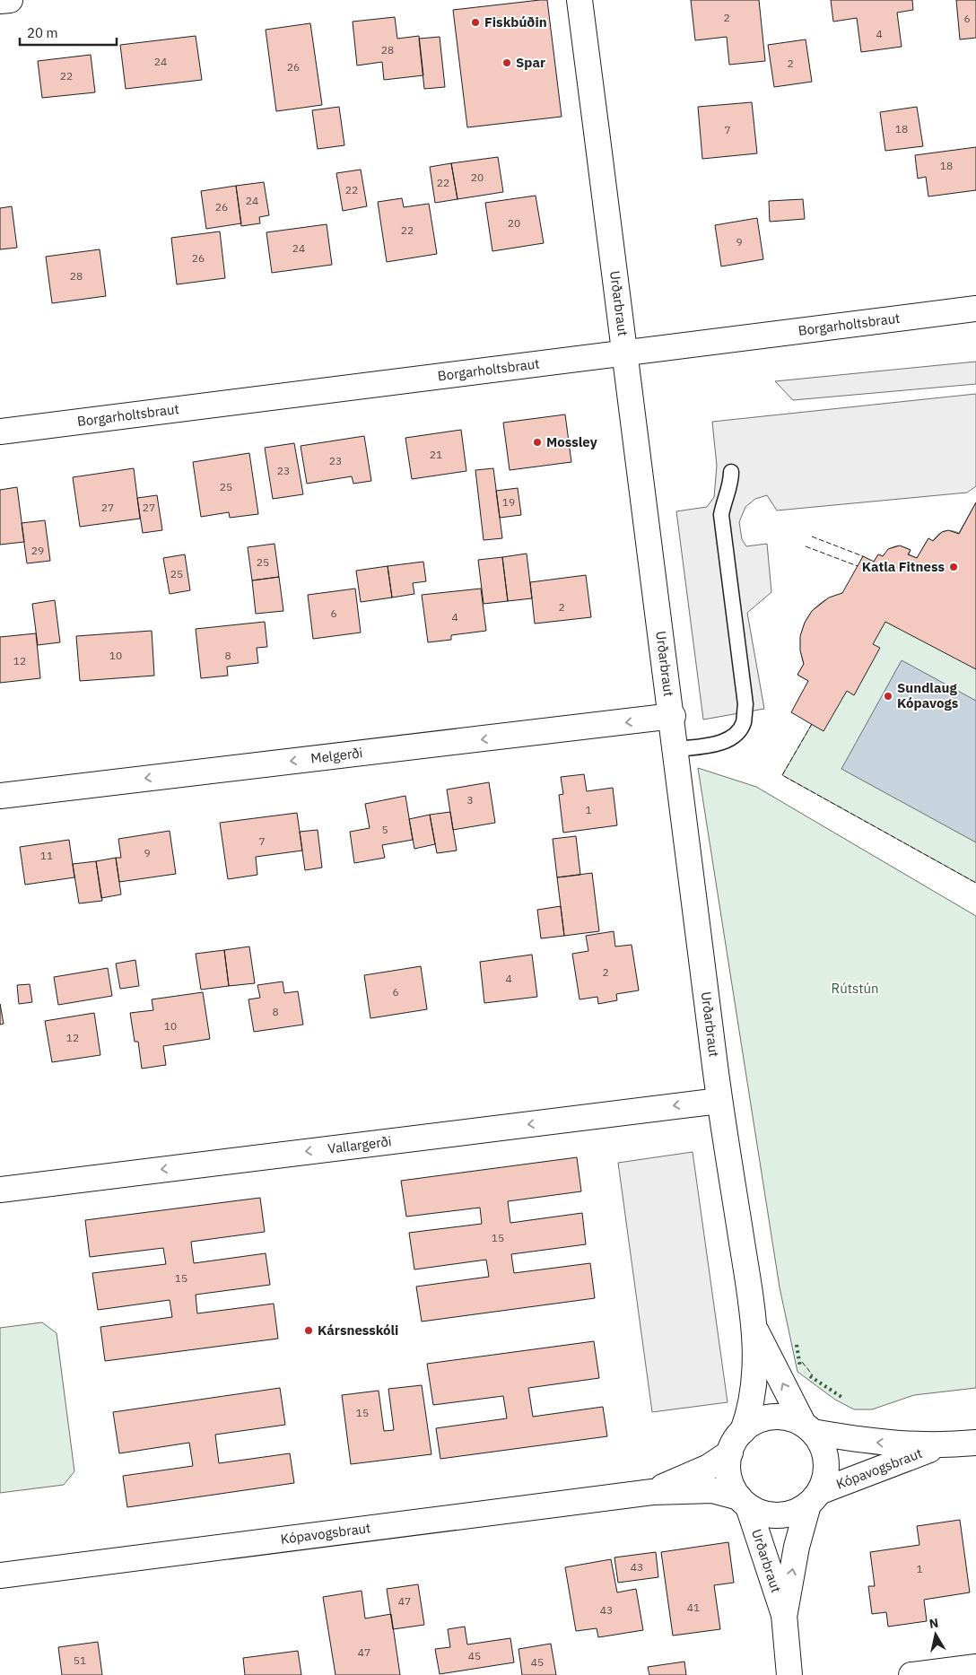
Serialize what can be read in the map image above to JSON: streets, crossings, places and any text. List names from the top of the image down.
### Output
{
  "streets": {
    "street": [
      "Urðarbraut",
      "Borgarholtsbraut",
      "Melgerði",
      "Vallargerði",
      "Kópavogsbraut"
    ]
  },
  "crossings": [
    ["Urðarbraut", "Borgarholtsbraut"],
    ["Urðarbraut", "Melgerði"],
    ["Urðarbraut", "Vallargerði"],
    ["Urðarbraut", "Kópavogsbraut"]
  ],
  "one_way": ["Melgerði", "Vallargerði"],
  "parks": ["Rútstún"],
  "places": [
    "Fiskbúðin",
    "Spar",
    "Mossley",
    "Katla Fitness",
    "Sundlaug Kópavogs",
    "Kársnesskóli"
  ],
  "house_numbers": [
    "2",
    "6",
    "4",
    "28",
    "24",
    "2",
    "26",
    "22",
    "18",
    "7",
    "18",
    "20",
    "22",
    "22",
    "24",
    "26",
    "20",
    "22",
    "9",
    "24",
    "26",
    "28",
    "21",
    "23",
    "23",
    "25",
    "19",
    "27",
    "27",
    "29",
    "25",
    "25",
    "2",
    "6",
    "4",
    "10",
    "8",
    "12",
    "3",
    "1",
    "5",
    "7",
    "9",
    "11",
    "2",
    "4",
    "6",
    "8",
    "10",
    "12",
    "15",
    "15",
    "15",
    "43",
    "1",
    "47",
    "41",
    "43",
    "47",
    "45",
    "51",
    "45"
  ],
  "scale_bar": "20 m",
  "north": "top"
}
